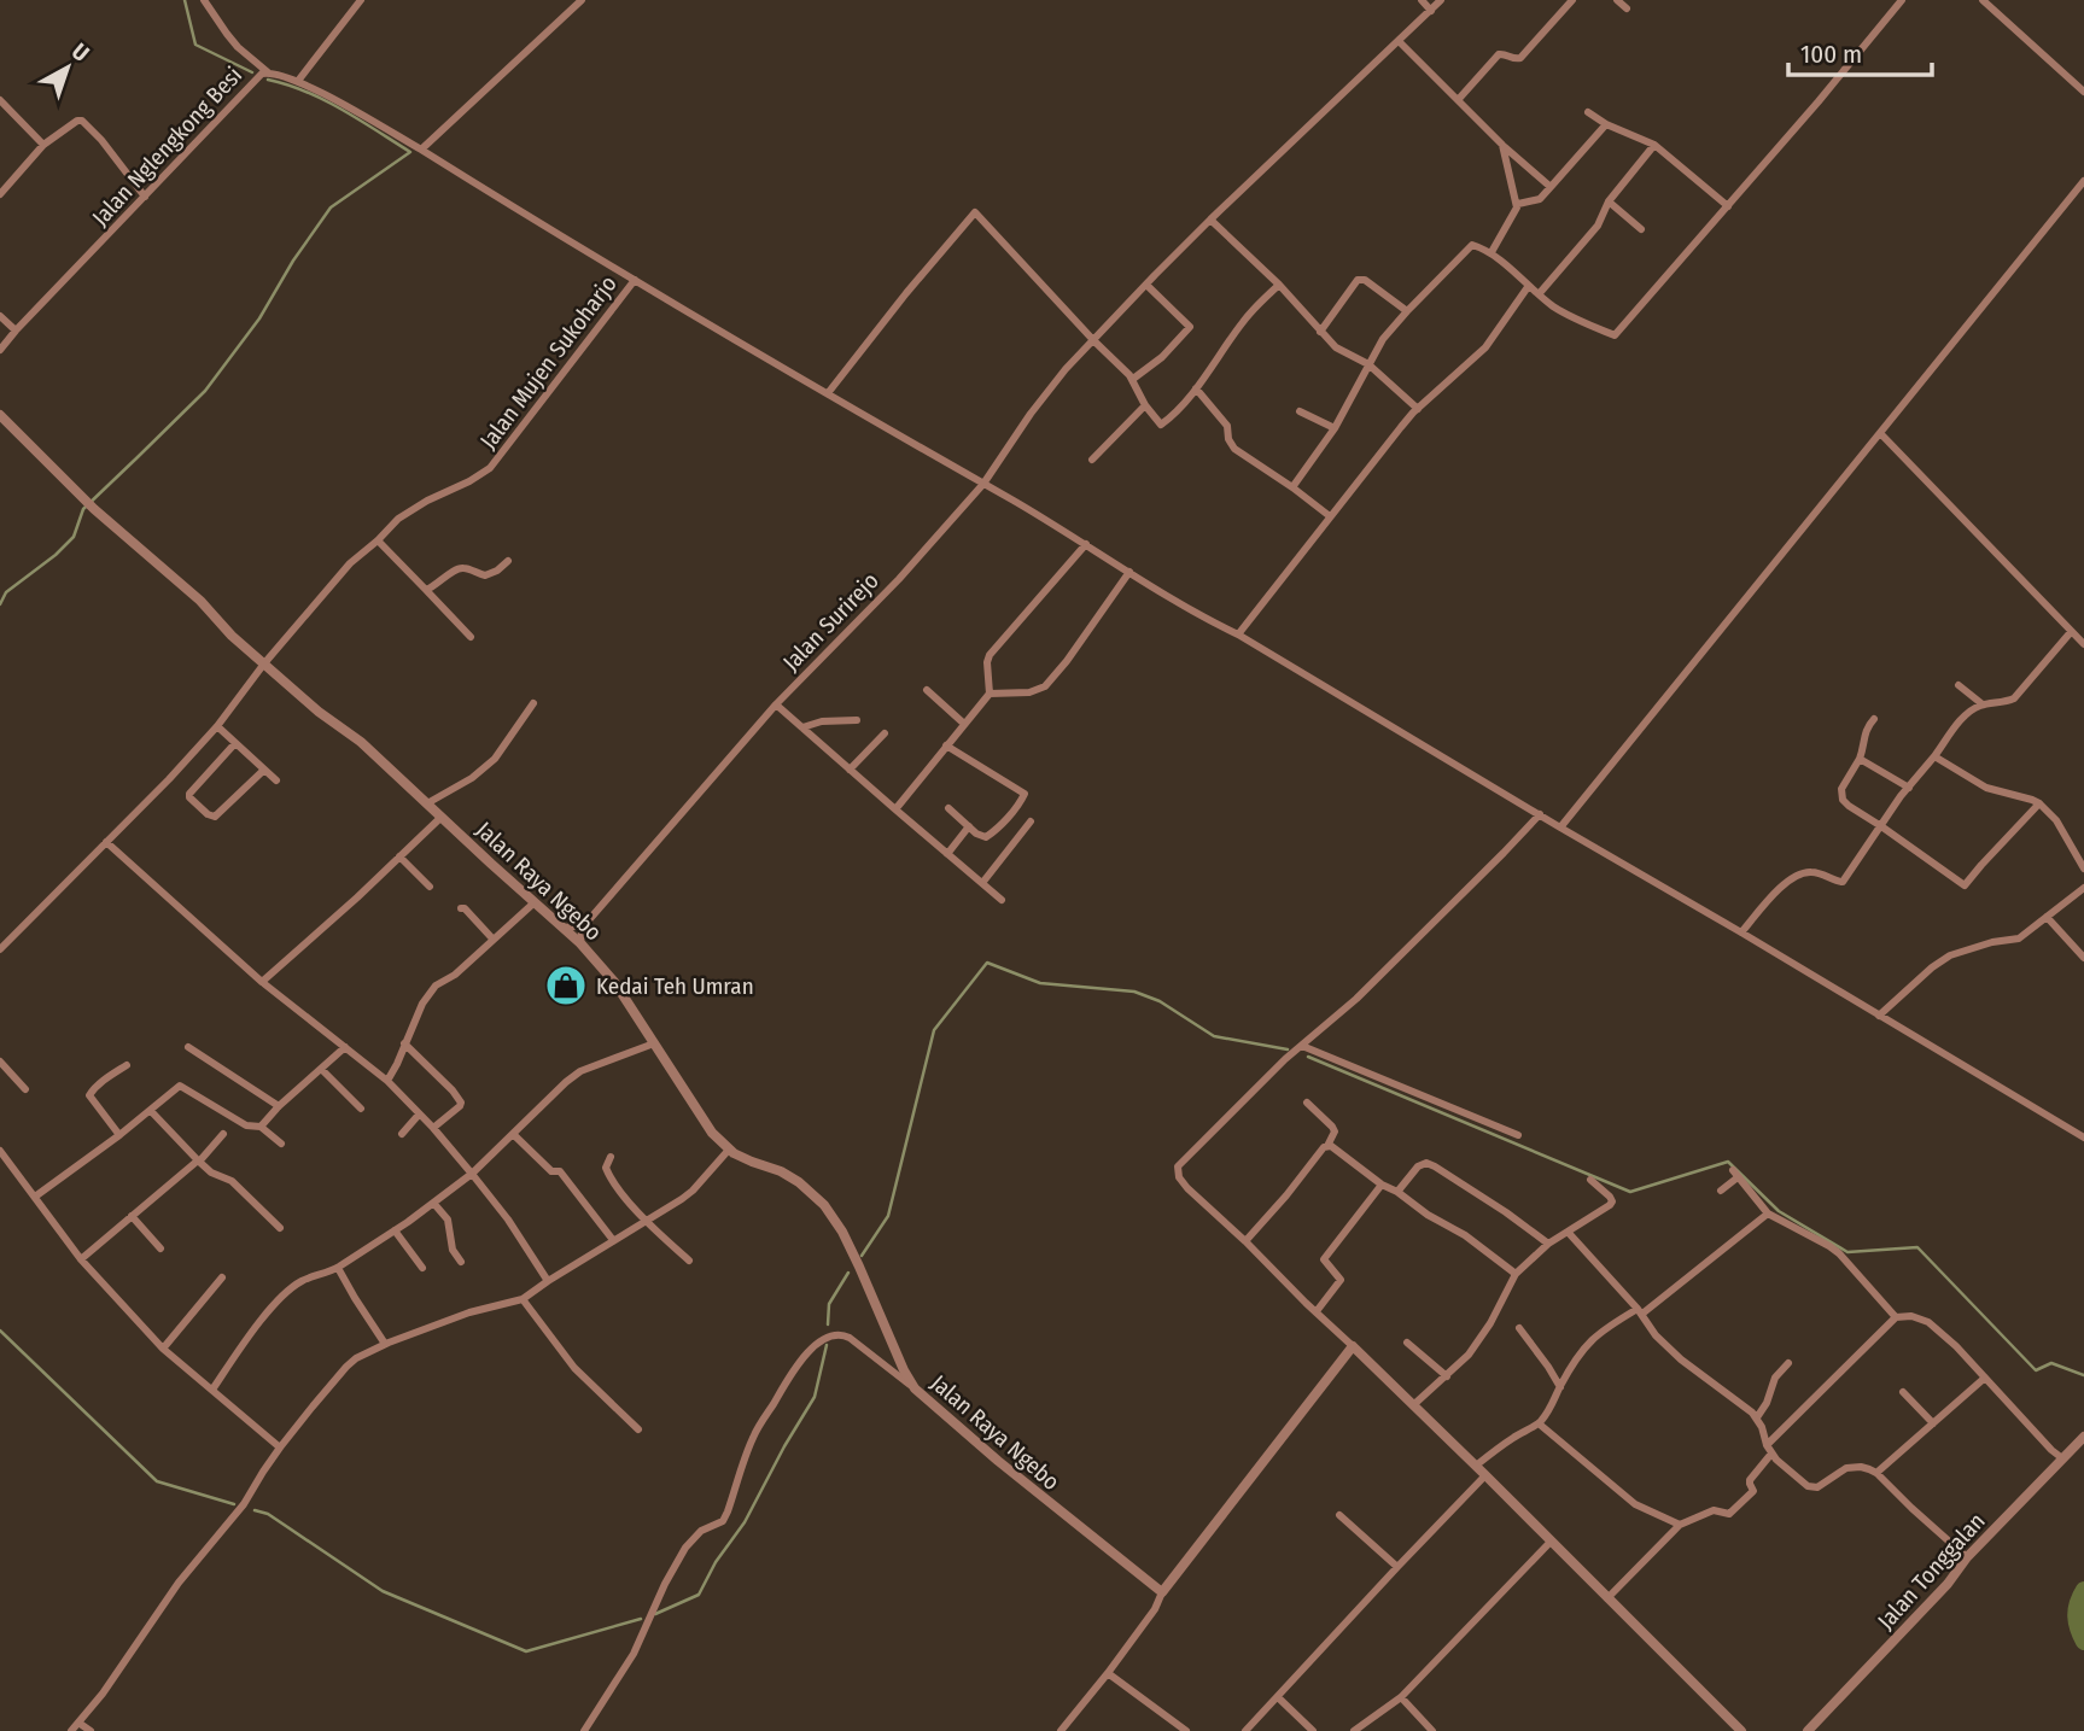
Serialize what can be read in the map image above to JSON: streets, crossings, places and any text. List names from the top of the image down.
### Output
{
  "streets": {
    "street": [
      "Jalan Nglengkong Besi",
      "Jalan Mujen Sukoharjo",
      "Jalan Surirejo",
      "Jalan Raya Ngebo",
      "Jalan Tonggalan"
    ]
  },
  "crossings": [
    ["Jalan Nglengkong Besi", "Jalan Mujen Sukoharjo"],
    ["Jalan Nglengkong Besi", "Jalan Surirejo"],
    ["Jalan Mujen Sukoharjo", "Jalan Raya Ngebo"],
    ["Jalan Surirejo", "Jalan Raya Ngebo"]
  ],
  "places": {
    "shop": ["Kedai Teh Umran"]
  },
  "scale_bar": "100 m",
  "north": "top right"
}
